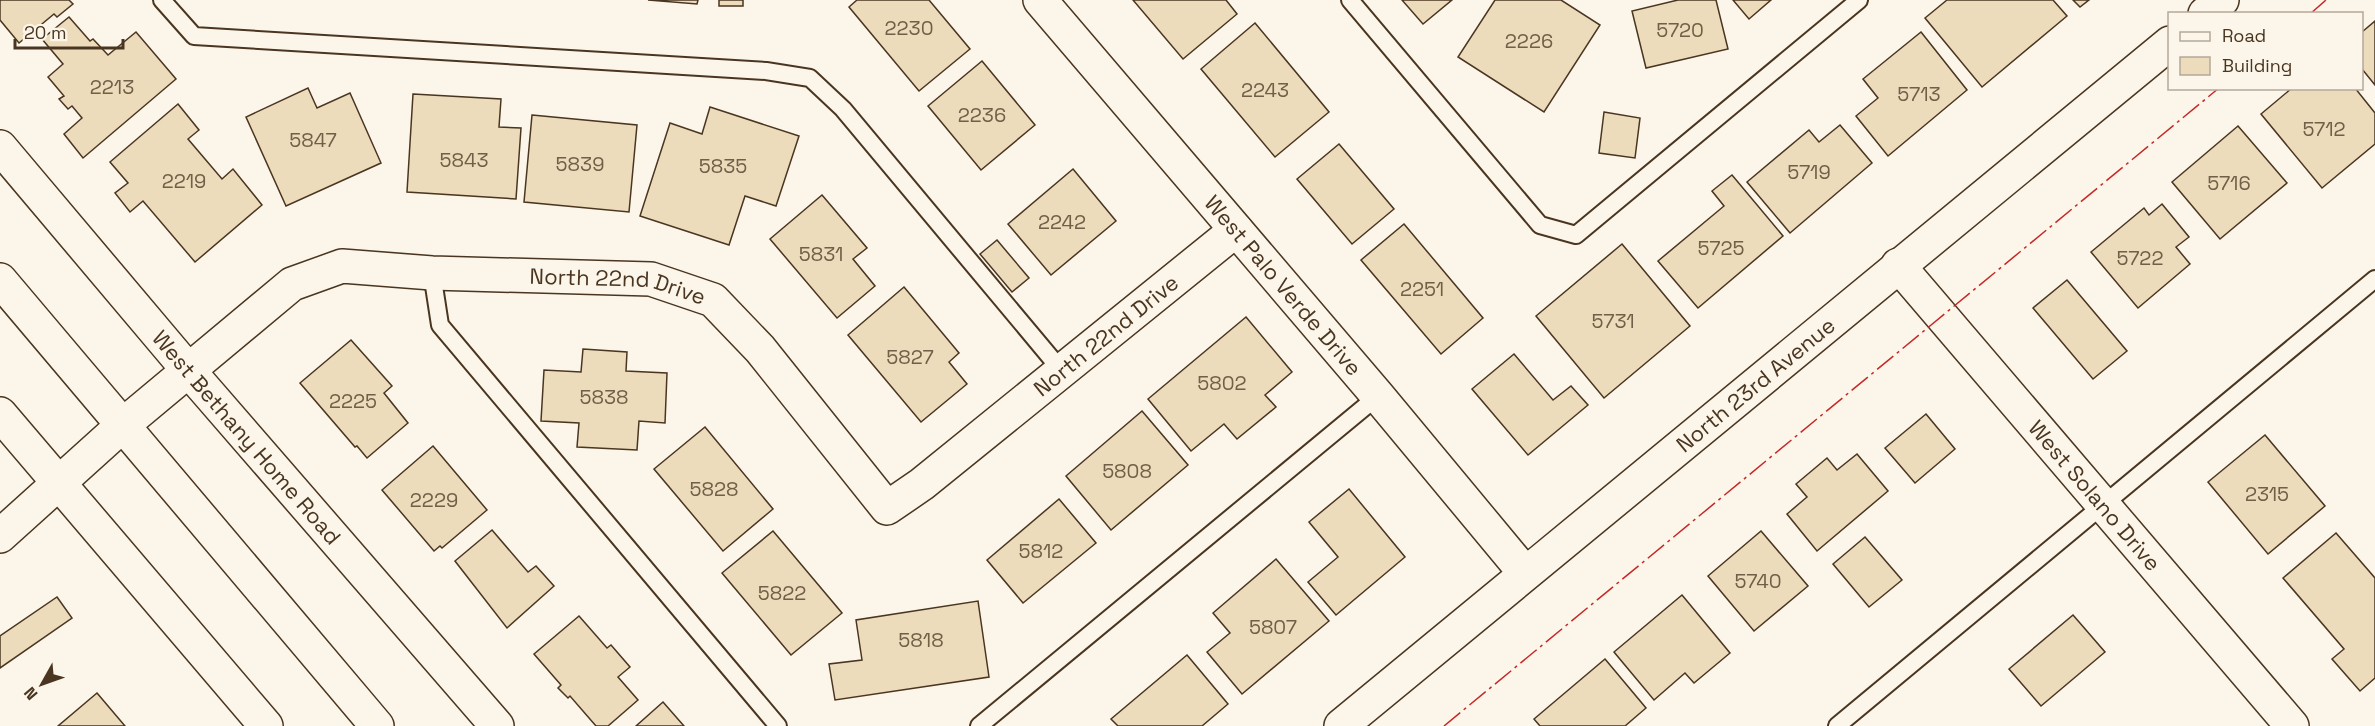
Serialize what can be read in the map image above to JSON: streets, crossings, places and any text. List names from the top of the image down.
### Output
{
  "streets": {
    "street": [
      "West Palo Verde Drive",
      "North 22nd Drive",
      "North 23rd Avenue",
      "West Bethany Home Road",
      "West Solano Drive"
    ]
  },
  "crossings": [
    ["West Palo Verde Drive", "North 22nd Drive"],
    ["West Palo Verde Drive", "North 23rd Avenue"],
    ["North 22nd Drive", "West Bethany Home Road"],
    ["North 23rd Avenue", "West Solano Drive"]
  ],
  "house_numbers": [
    "2230",
    "5720",
    "2226",
    "2213",
    "2243",
    "5713",
    "2236",
    "5712",
    "5847",
    "5843",
    "5839",
    "5835",
    "5719",
    "2219",
    "5716",
    "2242",
    "5725",
    "5831",
    "5722",
    "2251",
    "5731",
    "5827",
    "5802",
    "5838",
    "2225",
    "5808",
    "5828",
    "2315",
    "2229",
    "5812",
    "5740",
    "5822",
    "5807",
    "5818"
  ],
  "legend": ["Road", "Building"],
  "scale_bar": "20 m",
  "north": "bottom left"
}
